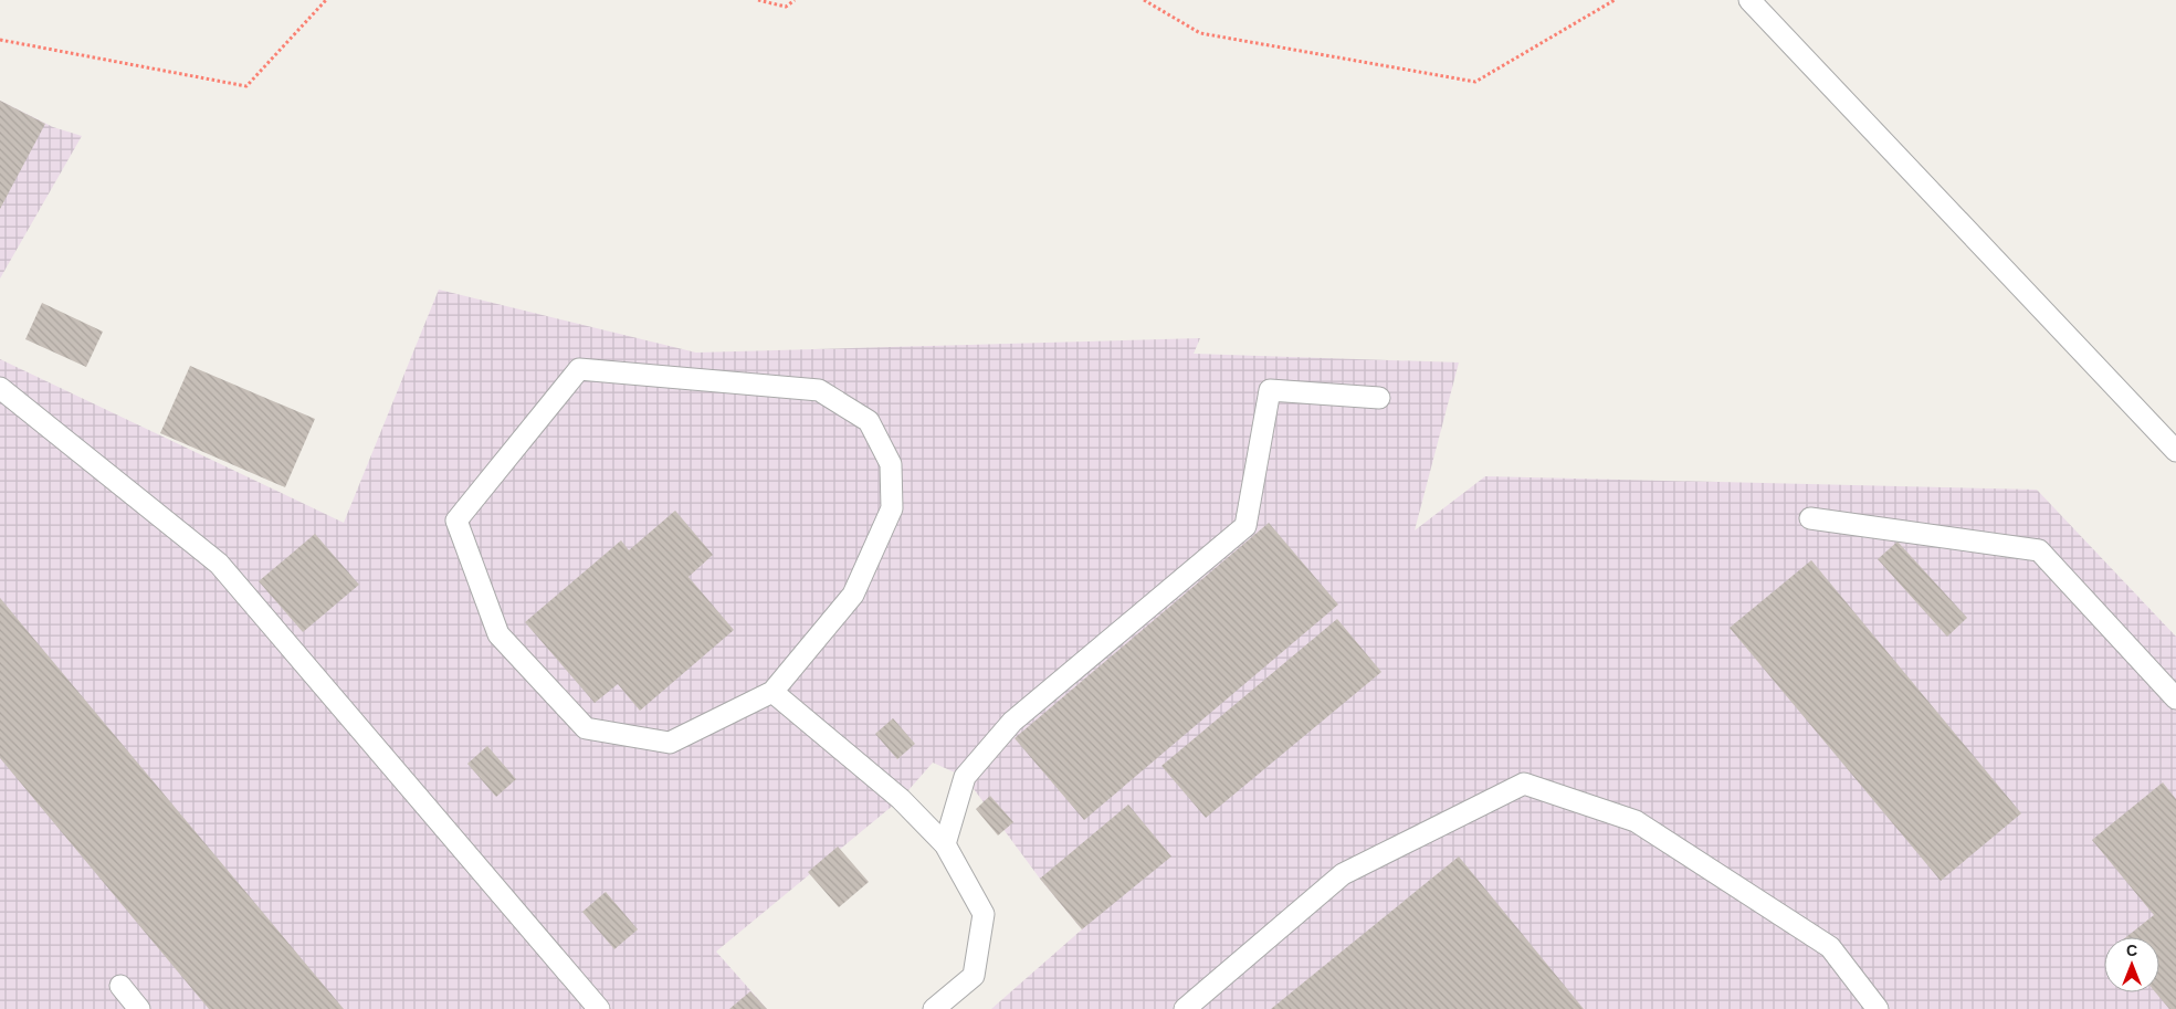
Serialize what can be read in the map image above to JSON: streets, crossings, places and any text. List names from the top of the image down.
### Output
{
  "north": "top"
}
